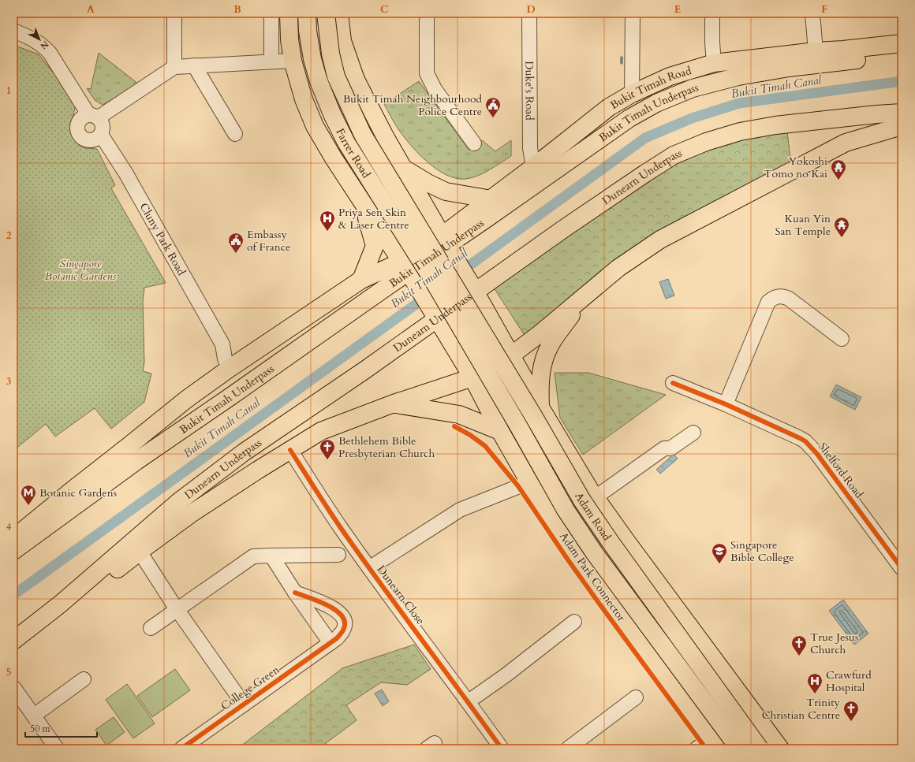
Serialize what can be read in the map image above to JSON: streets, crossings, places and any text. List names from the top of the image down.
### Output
{
  "streets": {
    "highway": [
      "Bukit Timah Road",
      "Bukit Timah Underpass",
      "Farrer Road",
      "Dunearn Underpass",
      "Adam Road"
    ],
    "street": [
      "Duke's Road",
      "Cluny Park Road",
      "Shelford Road",
      "Dunearn Close",
      "College Green"
    ],
    "cycle path": ["Adam Park Connector"]
  },
  "crossings": [
    ["Bukit Timah Road", "Duke's Road"],
    ["Bukit Timah Road", "Cluny Park Road"],
    ["Farrer Road", "Adam Road"]
  ],
  "water": ["Bukit Timah Canal"],
  "parks": ["Singapore Botanic Gardens"],
  "places": {
    "public building": ["Bukit Timah Neighbourhood Police Centre", "Embassy of France"],
    "temple": ["Yokoshi Tomo no Kai", "Kuan Yin San Temple"],
    "hospital": ["Priya Sen Skin & Laser Centre", "Crawfurd Hospital"],
    "church": ["Bethlehem Bible Presbyterian Church", "True Jesus Church", "Trinity Christian Centre"],
    "metro station": ["Botanic Gardens"],
    "school or university": ["Singapore Bible College"]
  },
  "scale_bar": "50 m",
  "north": "bottom right",
  "grid": {
    "columns": [
      "A",
      "B",
      "C",
      "D",
      "E",
      "F"
    ],
    "rows": [
      "1",
      "2",
      "3",
      "4",
      "5"
    ]
  }
}
